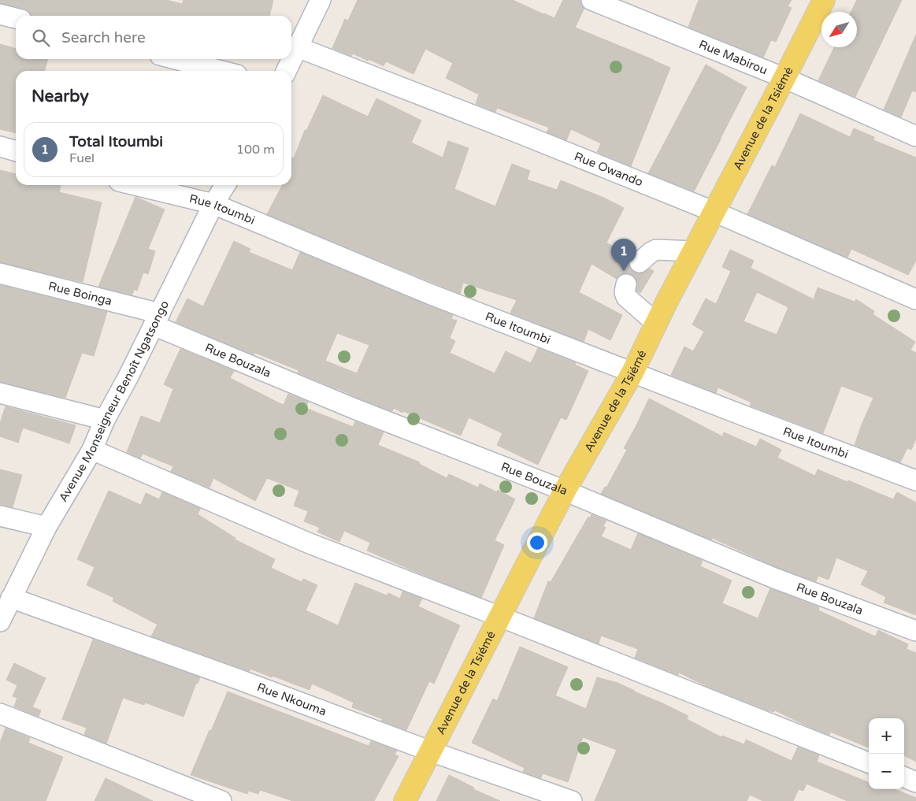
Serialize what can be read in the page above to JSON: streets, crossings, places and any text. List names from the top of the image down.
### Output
{
  "streets": {
    "main road": ["Avenue de la Tsiémé"],
    "street": [
      "Rue Mabirou",
      "Rue Owando",
      "Rue Itoumbi",
      "Rue Boinga",
      "Rue Bouzala",
      "Avenue Monseigneur Benoît Ngatsongo",
      "Rue Nkouma"
    ]
  },
  "crossings": [
    ["Rue Mabirou", "Avenue de la Tsiémé"],
    ["Avenue de la Tsiémé", "Rue Owando"],
    ["Avenue de la Tsiémé", "Rue Itoumbi"],
    ["Avenue de la Tsiémé", "Rue Bouzala"],
    ["Avenue de la Tsiémé", "Rue Nkouma"],
    ["Rue Itoumbi", "Avenue Monseigneur Benoît Ngatsongo"],
    ["Rue Boinga", "Rue Bouzala"],
    ["Rue Boinga", "Avenue Monseigneur Benoît Ngatsongo"],
    ["Rue Bouzala", "Avenue Monseigneur Benoît Ngatsongo"],
    ["Avenue Monseigneur Benoît Ngatsongo", "Rue Nkouma"]
  ],
  "north": "bottom left",
  "page": {
    "search": "Search here",
    "heading": "Nearby",
    "list": [
      {
        "mark": "1",
        "name": "Total Itoumbi",
        "note": "Fuel",
        "value": "100 m"
      }
    ],
    "pins": "1",
    "map_buttons": ["+", "−"]
  }
}
